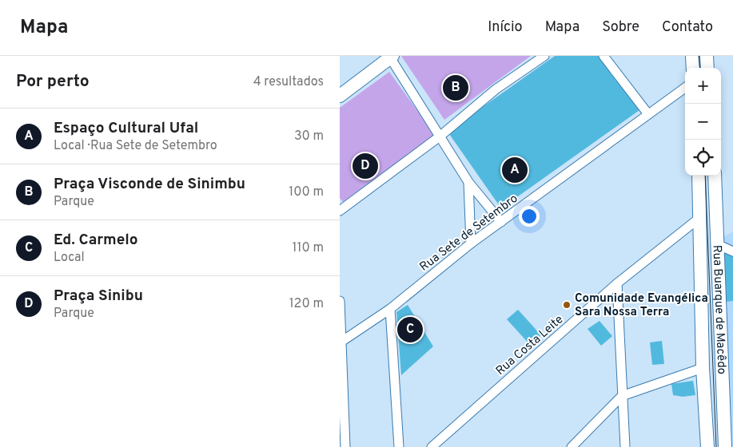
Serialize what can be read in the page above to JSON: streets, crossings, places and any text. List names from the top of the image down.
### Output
{
  "streets": {
    "street": ["Rua Sete de Setembro", "Rua Buarque de Macêdo", "Rua Costa Leite"]
  },
  "crossings": [
    ["Rua Buarque de Macêdo", "Rua Costa Leite"]
  ],
  "places": ["Comunidade Evangélica Sara Nossa Terra"],
  "page": {
    "header": "Mapa",
    "nav": [
      "Início",
      "Mapa",
      "Sobre",
      "Contato"
    ],
    "heading": ["Por perto", "4 resultados"],
    "map_buttons": ["+", "−"],
    "pins": [
      "B",
      "D",
      "A",
      "C"
    ],
    "list": [
      {
        "mark": "A",
        "name": "Espaço Cultural Ufal",
        "note": "Local · Rua Sete de Setembro",
        "value": "30 m"
      },
      {
        "mark": "B",
        "name": "Praça Visconde de Sinimbu",
        "note": "Parque",
        "value": "100 m"
      },
      {
        "mark": "C",
        "name": "Ed. Carmelo",
        "note": "Local",
        "value": "110 m"
      },
      {
        "mark": "D",
        "name": "Praça Sinibu",
        "note": "Parque",
        "value": "120 m"
      }
    ]
  }
}
